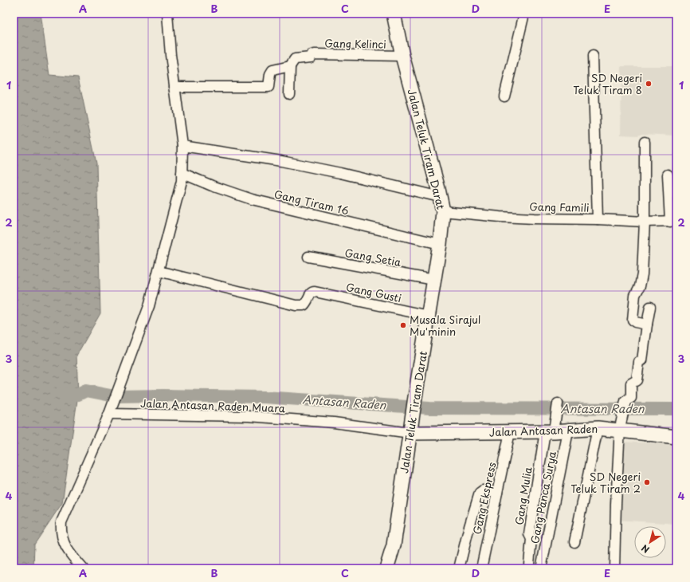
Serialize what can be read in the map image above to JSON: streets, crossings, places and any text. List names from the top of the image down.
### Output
{
  "streets": {
    "street": [
      "Gang Kelinci",
      "Jalan Teluk Tiram Darat",
      "Gang Tiram 16",
      "Gang Famili",
      "Gang Setia",
      "Gang Gusti",
      "Jalan Antasan Raden Muara",
      "Jalan Antasan Raden",
      "Gang Mulia",
      "Gang Panca Surya",
      "Gang Ekspress"
    ]
  },
  "crossings": [
    ["Gang Kelinci", "Jalan Teluk Tiram Darat"],
    ["Jalan Teluk Tiram Darat", "Gang Tiram 16"],
    ["Jalan Teluk Tiram Darat", "Gang Famili"],
    ["Jalan Teluk Tiram Darat", "Gang Setia"],
    ["Jalan Teluk Tiram Darat", "Gang Gusti"],
    ["Jalan Teluk Tiram Darat", "Jalan Antasan Raden Muara"],
    ["Jalan Teluk Tiram Darat", "Jalan Antasan Raden"],
    ["Jalan Antasan Raden Muara", "Jalan Antasan Raden"],
    ["Jalan Antasan Raden", "Gang Mulia"],
    ["Jalan Antasan Raden", "Gang Panca Surya"],
    ["Jalan Antasan Raden", "Gang Ekspress"],
    ["Gang Mulia", "Gang Panca Surya"]
  ],
  "water": ["Antasan Raden"],
  "places": ["SD Negeri Teluk Tiram 8", "Musala Sirajul Mu'minin", "SD Negeri Teluk Tiram 2"],
  "north": "bottom left",
  "grid": {
    "columns": [
      "A",
      "B",
      "C",
      "D",
      "E"
    ],
    "rows": [
      "1",
      "2",
      "3",
      "4"
    ]
  }
}
